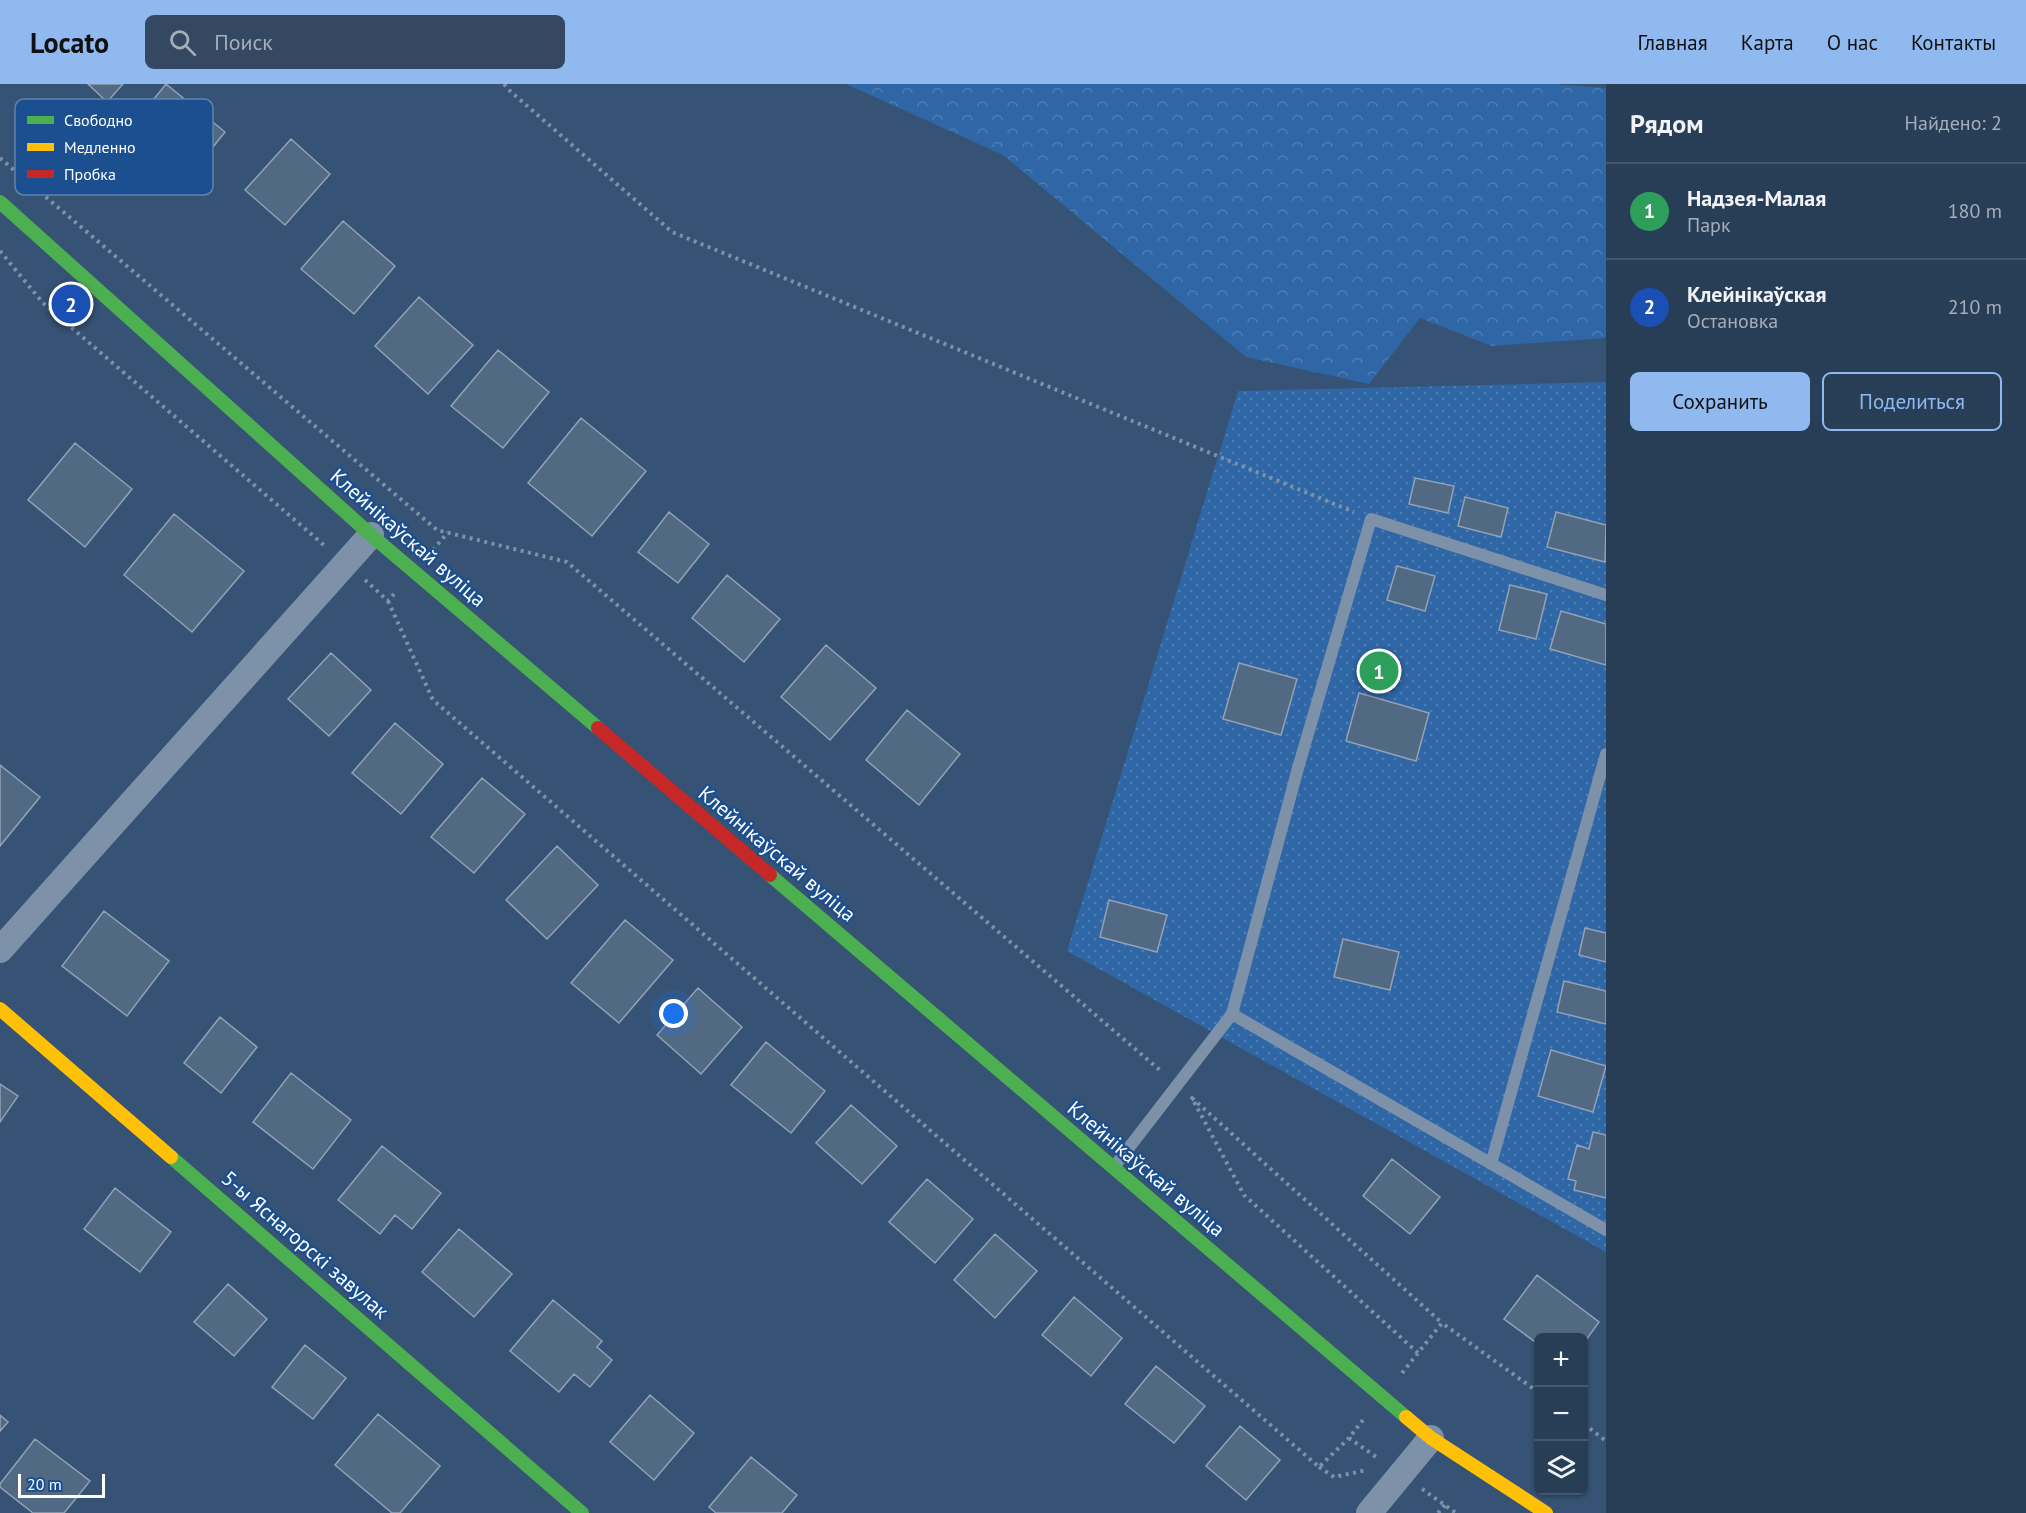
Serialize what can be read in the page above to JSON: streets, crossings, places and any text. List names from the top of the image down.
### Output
{
  "streets": {
    "street": ["Клейнікаўскай вуліца", "5-ы Яснагорскі завулак"]
  },
  "legend": ["Свободно", "Медленно", "Пробка"],
  "scale_bar": "20 m",
  "page": {
    "header": "Locato",
    "search": "Поиск",
    "nav": [
      "Главная",
      "Карта",
      "О нас",
      "Контакты"
    ],
    "heading": ["Рядом", "Найдено: 2"],
    "list": [
      {
        "mark": "1",
        "name": "Надзея-Малая",
        "note": "Парк",
        "value": "180 m"
      },
      {
        "mark": "2",
        "name": "Клейнікаўская",
        "note": "Остановка",
        "value": "210 m"
      }
    ],
    "pins": ["2", "1"],
    "buttons": ["Сохранить", "Поделиться"],
    "map_buttons": ["+", "−"],
    "scale": "20 m"
  }
}
